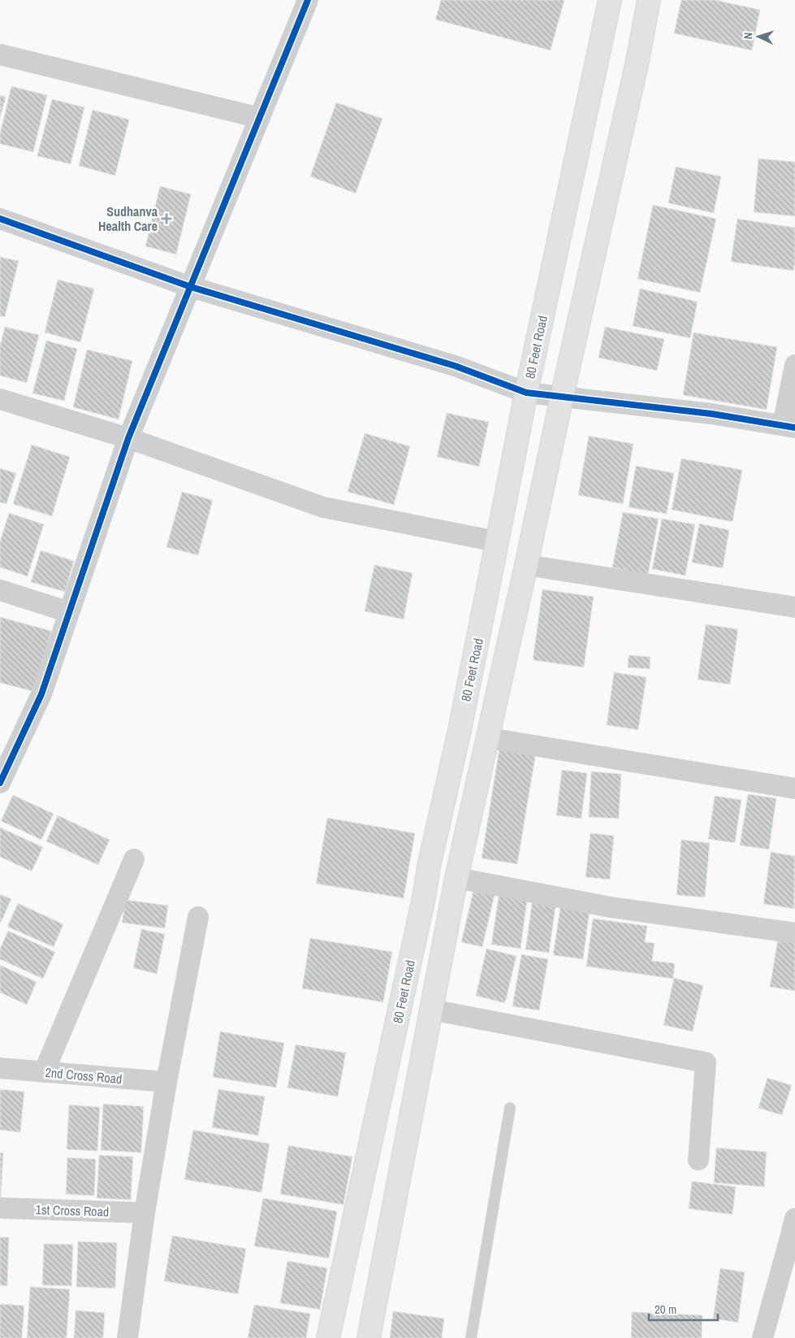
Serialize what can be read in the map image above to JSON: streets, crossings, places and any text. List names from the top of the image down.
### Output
{
  "streets": {
    "main road": ["80 Feet Road"],
    "street": ["2nd Cross Road", "1st Cross Road"]
  },
  "places": {
    "health": ["Sudhanva Health Care"]
  },
  "scale_bar": "20 m",
  "north": "left"
}
